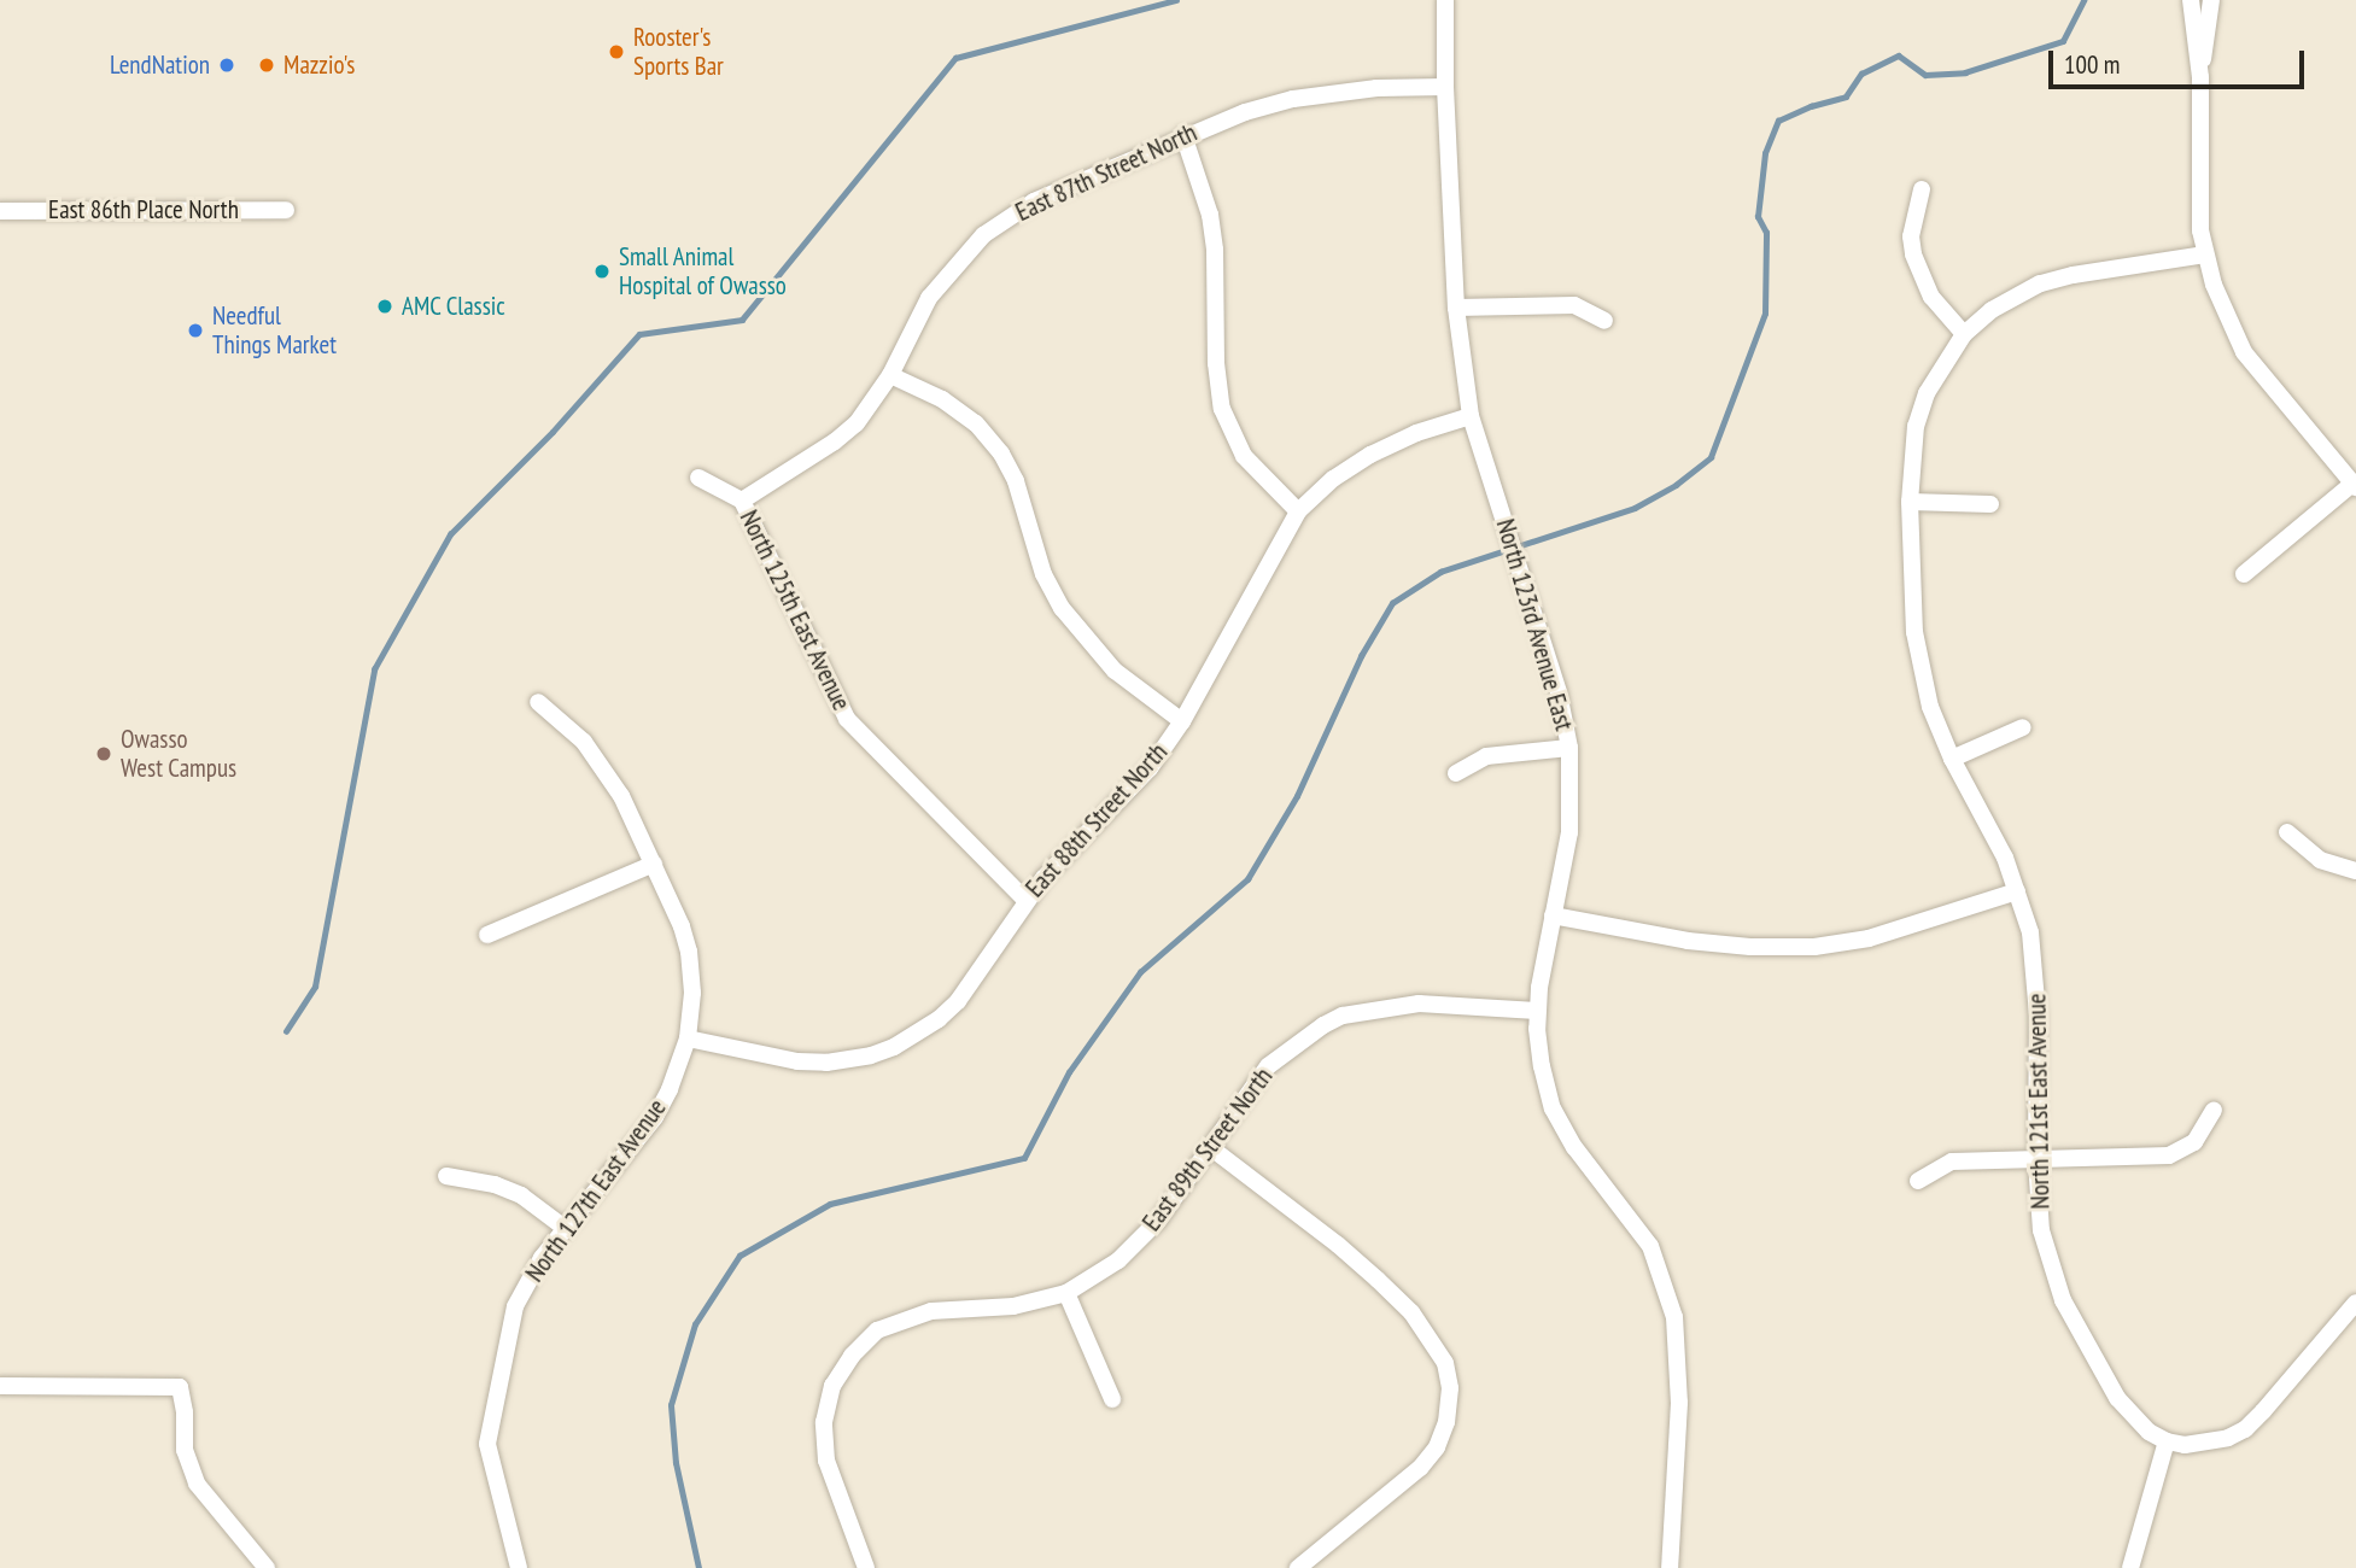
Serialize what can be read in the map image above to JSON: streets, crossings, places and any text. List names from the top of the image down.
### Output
{
  "streets": {
    "street": [
      "East 87th Street North",
      "East 86th Place North",
      "North 125th East Avenue",
      "North 123rd Avenue East",
      "East 88th Street North",
      "North 121st East Avenue",
      "East 89th Street North",
      "North 127th East Avenue"
    ]
  },
  "crossings": [
    ["East 87th Street North", "North 125th East Avenue"],
    ["East 87th Street North", "North 123rd Avenue East"],
    ["North 125th East Avenue", "East 88th Street North"],
    ["North 123rd Avenue East", "East 88th Street North"],
    ["North 123rd Avenue East", "East 89th Street North"],
    ["East 88th Street North", "North 127th East Avenue"]
  ],
  "places": [
    "Rooster's Sports Bar",
    "LendNation",
    "Mazzio's",
    "Small Animal Hospital of Owasso",
    "AMC Classic",
    "Needful Things Market",
    "Owasso West Campus"
  ],
  "scale_bar": "100 m"
}
